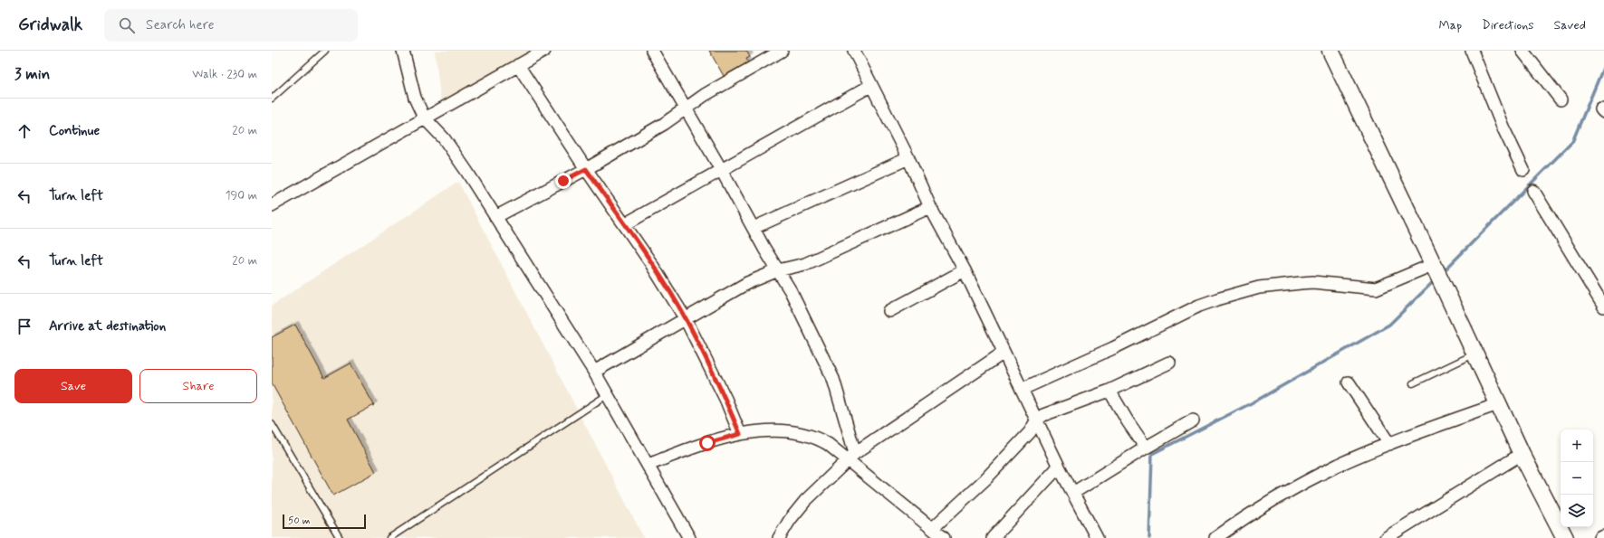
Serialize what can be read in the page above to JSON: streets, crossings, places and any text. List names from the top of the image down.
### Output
{
  "scale_bar": "50 m",
  "page": {
    "header": "Gridwalk",
    "search": "Search here",
    "nav": ["Map", "Directions", "Saved"],
    "heading": ["3 min", "Walk · 230 m"],
    "list": [
      ["Continue", "20 m"],
      ["Turn left", "190 m"],
      ["Turn left", "20 m"],
      "Arrive at destination"
    ],
    "buttons": ["Save", "Share"],
    "map_buttons": ["+", "−"],
    "scale": "50 m"
  }
}
